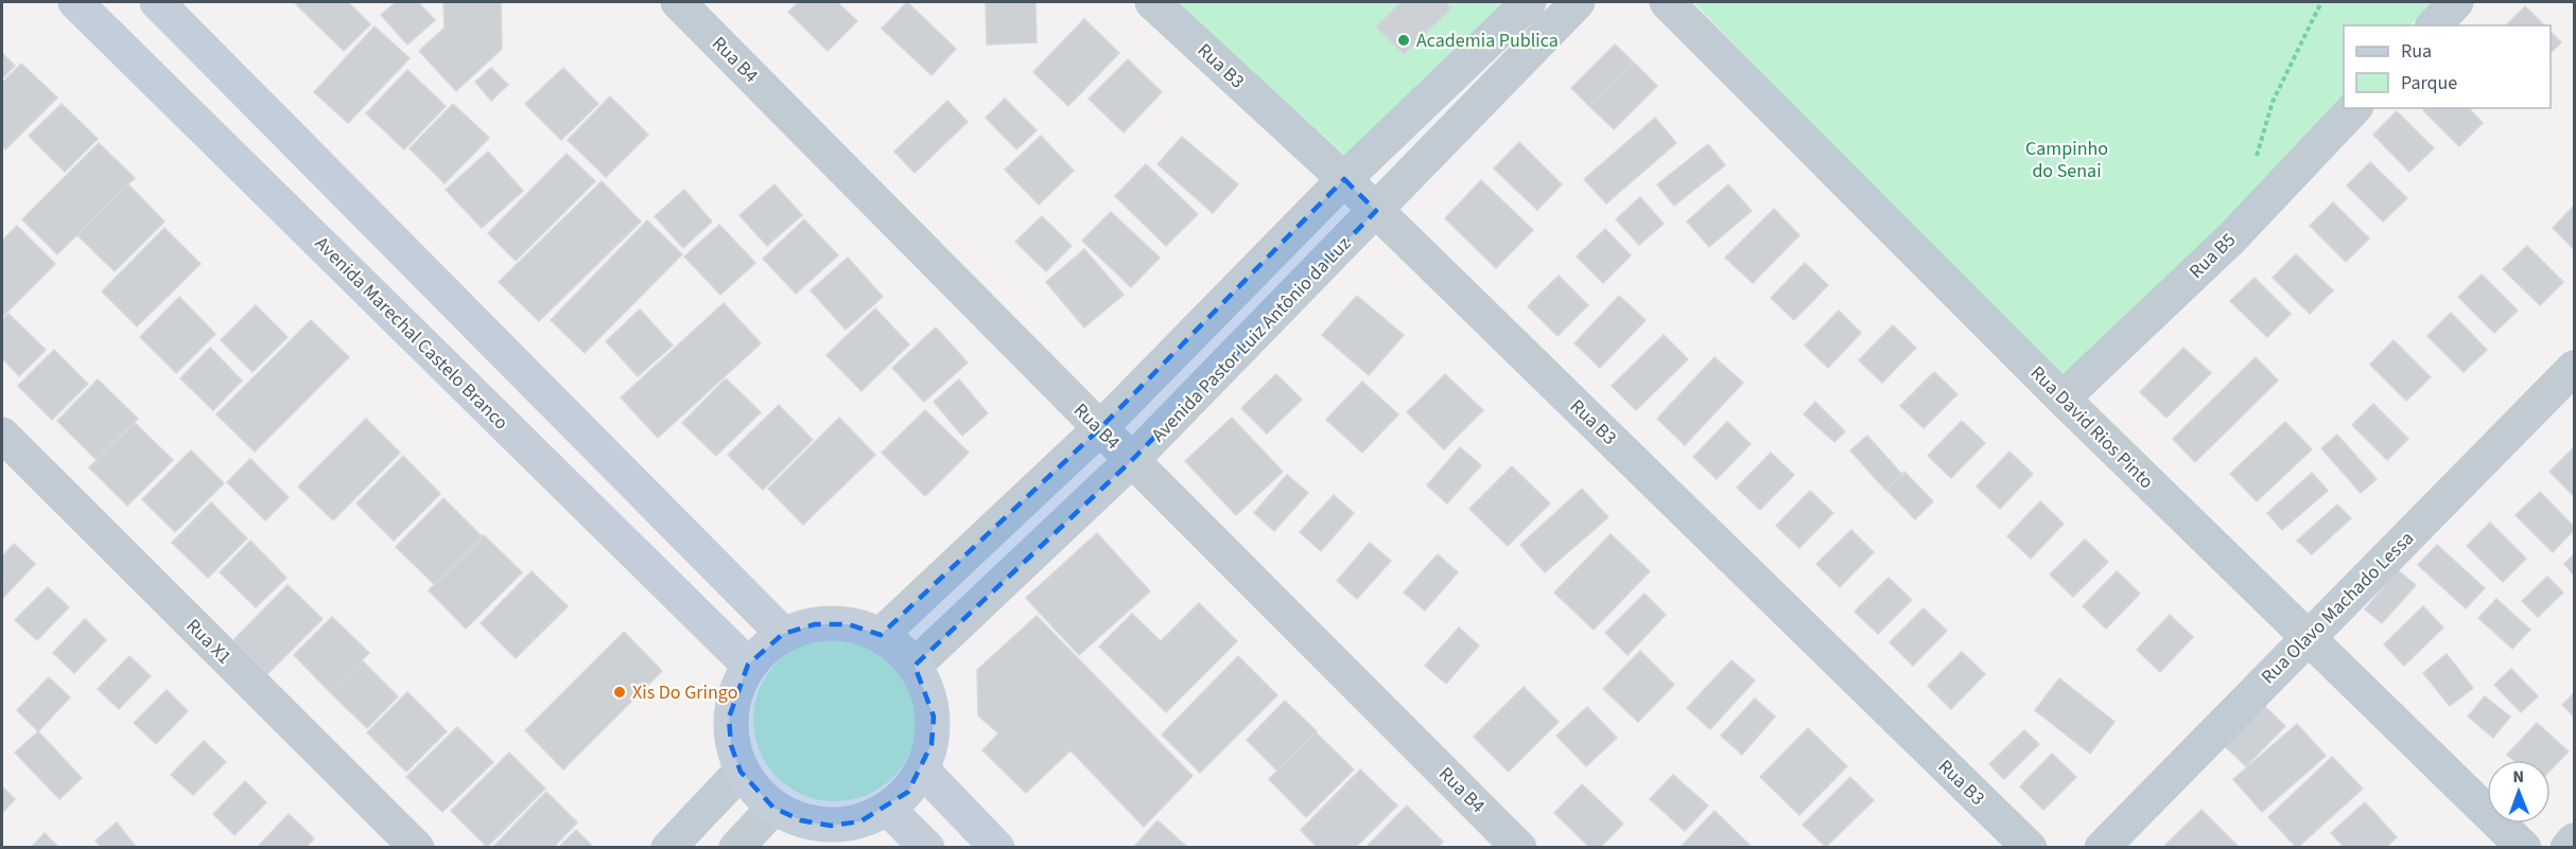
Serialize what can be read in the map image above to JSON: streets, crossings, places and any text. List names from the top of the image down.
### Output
{
  "streets": {
    "main road": ["Avenida Marechal Castelo Branco"],
    "street": [
      "Rua B4",
      "Rua B3",
      "Rua B5",
      "Avenida Pastor Luiz Antônio da Luz",
      "Rua David Rios Pinto",
      "Rua Olavo Machado Lessa",
      "Rua X1"
    ]
  },
  "crossings": [
    ["Rua B4", "Avenida Pastor Luiz Antônio da Luz"],
    ["Rua B3", "Avenida Pastor Luiz Antônio da Luz"],
    ["Rua B5", "Rua David Rios Pinto"],
    ["Avenida Marechal Castelo Branco", "Avenida Pastor Luiz Antônio da Luz"],
    ["Rua David Rios Pinto", "Rua Olavo Machado Lessa"]
  ],
  "parks": ["Campinho do Senai"],
  "places": ["Academia Publica", "Xis Do Gringo"],
  "legend": ["Rua", "Parque"],
  "north": "top"
}
